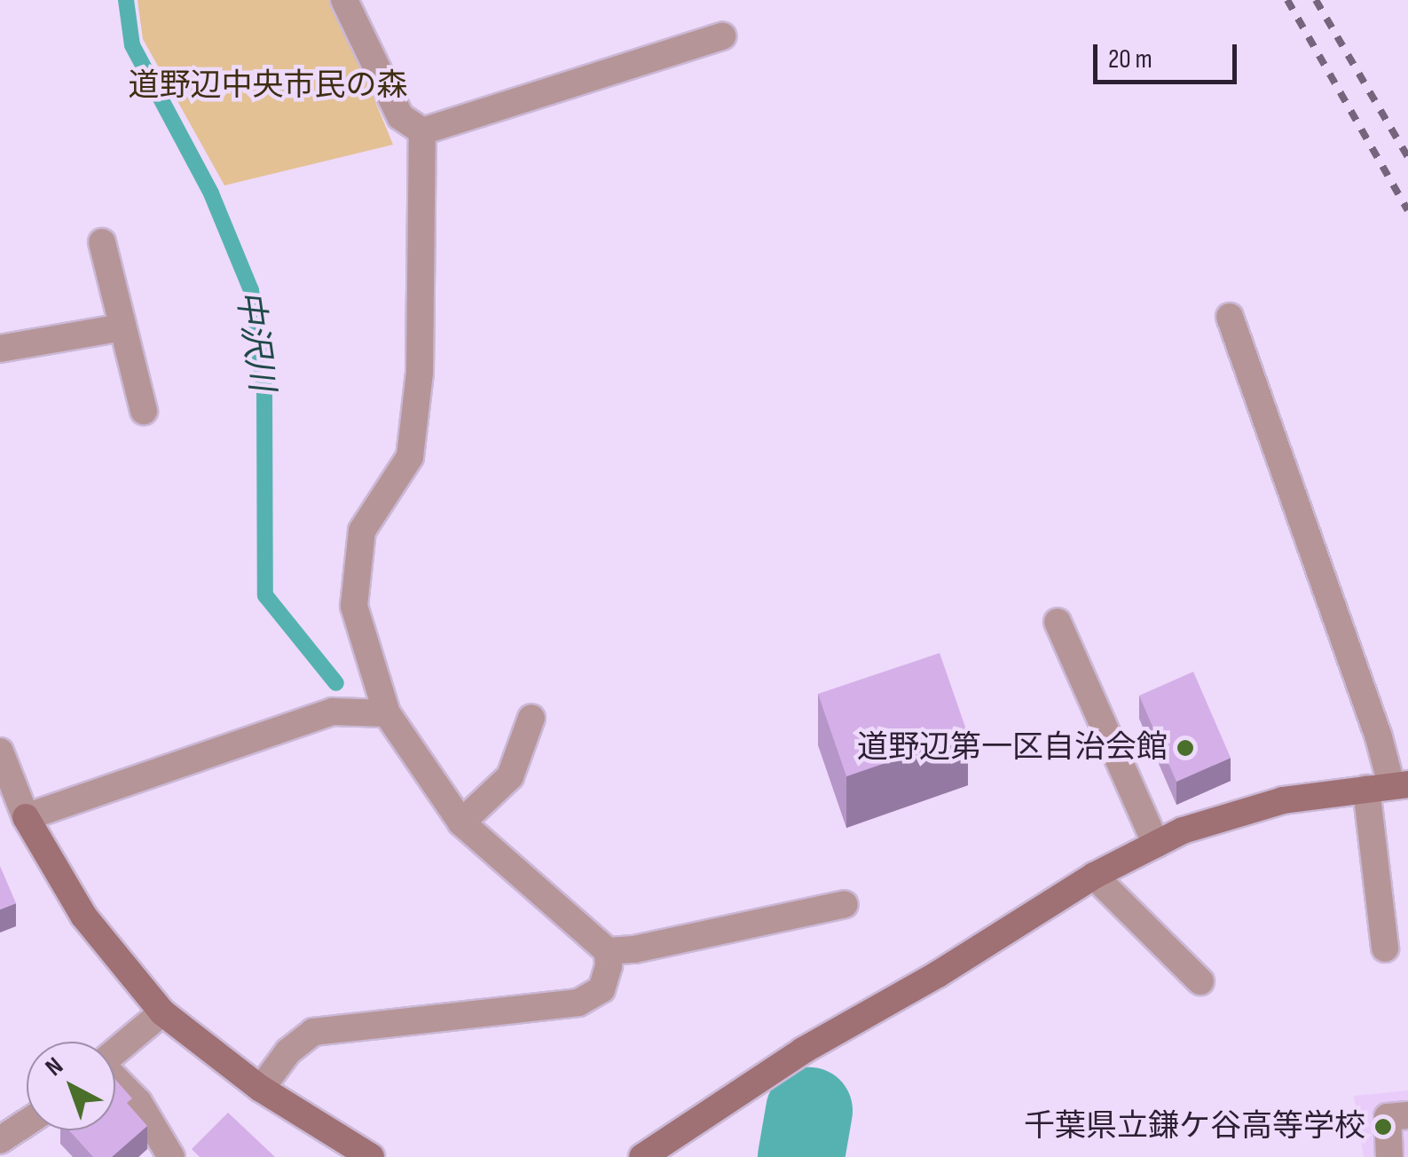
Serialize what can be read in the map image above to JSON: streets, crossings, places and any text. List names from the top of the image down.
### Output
{
  "water": ["中沢川"],
  "parks": ["道野辺中央市民の森"],
  "places": ["道野辺第一区自治会館", "千葉県立鎌ケ谷高等学校"],
  "scale_bar": "20 m",
  "north": "top left"
}
